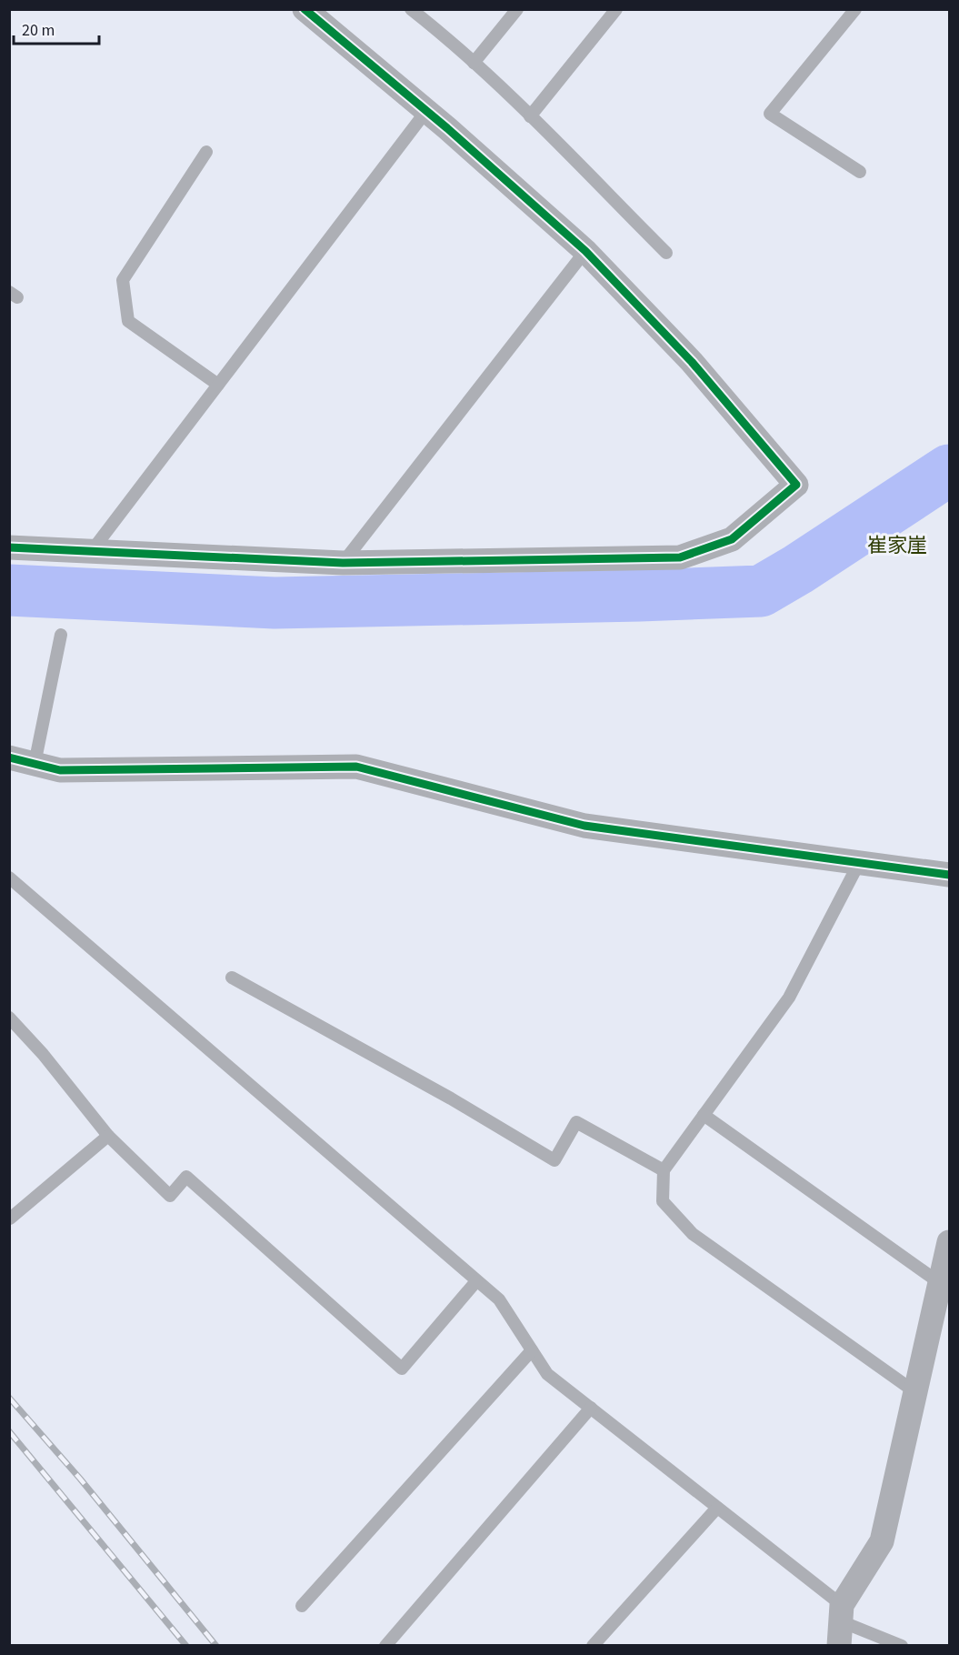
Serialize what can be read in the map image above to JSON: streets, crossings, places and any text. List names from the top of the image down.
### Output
{
  "districts": ["崔家崖"],
  "scale_bar": "20 m"
}
